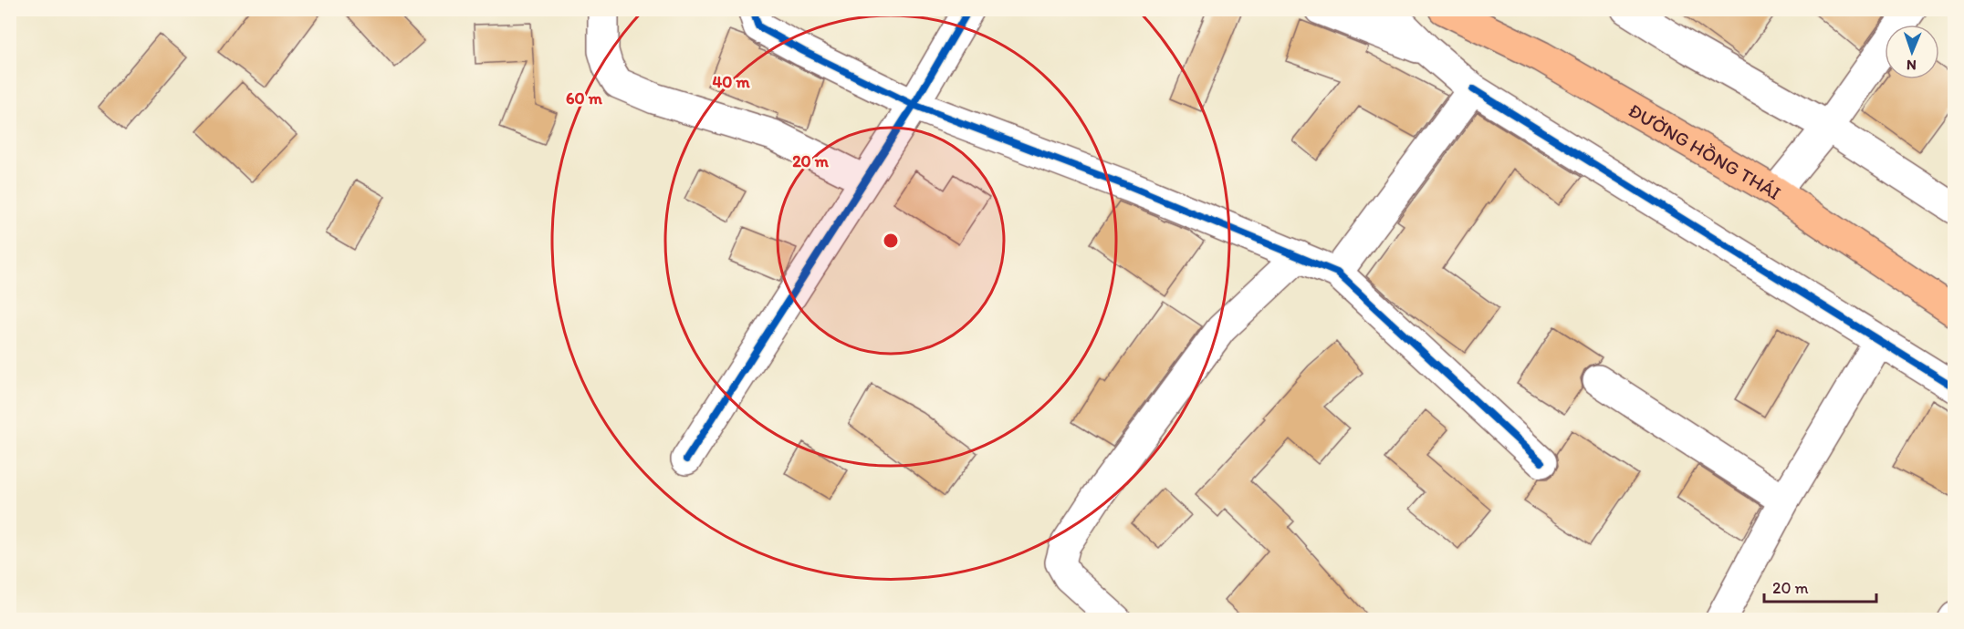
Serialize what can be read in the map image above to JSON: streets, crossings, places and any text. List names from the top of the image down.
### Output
{
  "streets": {
    "main road": ["ĐƯỜNG HỒNG THÁI"]
  },
  "scale_bar": "20 m",
  "north": "bottom",
  "rings": ["40 m", "60 m", "20 m"]
}
